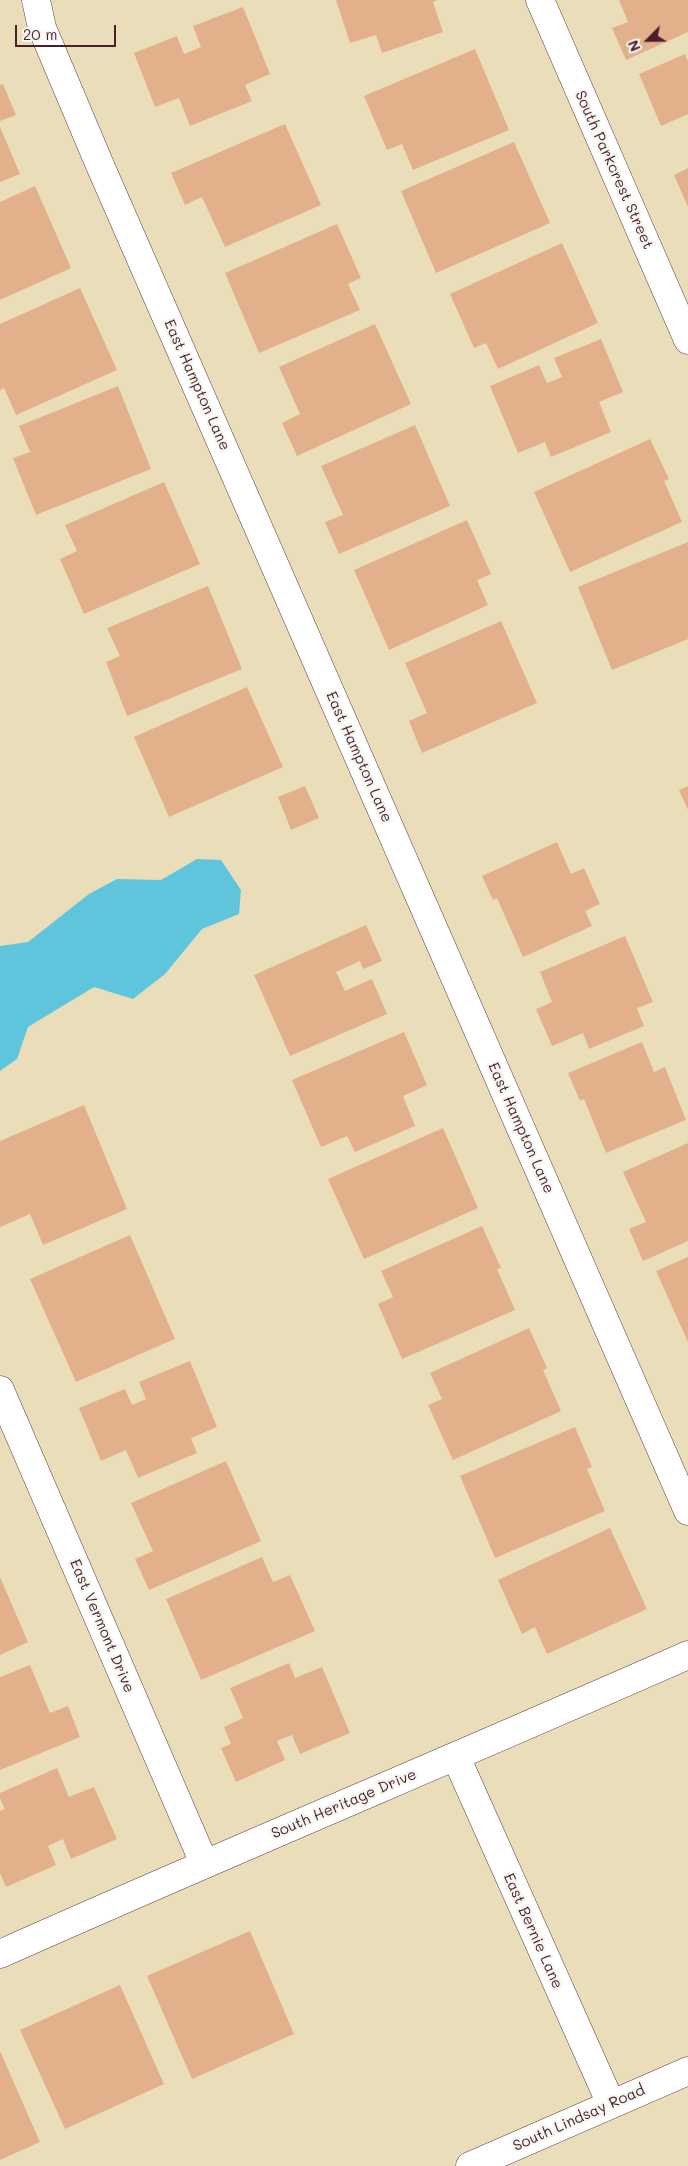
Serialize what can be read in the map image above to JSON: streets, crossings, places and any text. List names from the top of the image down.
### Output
{
  "streets": {
    "street": [
      "South Parkcrest Street",
      "East Hampton Lane",
      "East Vermont Drive",
      "South Heritage Drive",
      "East Bernie Lane",
      "South Lindsay Road"
    ]
  },
  "crossings": [
    ["East Vermont Drive", "South Heritage Drive"],
    ["South Heritage Drive", "East Bernie Lane"],
    ["East Bernie Lane", "South Lindsay Road"]
  ],
  "scale_bar": "20 m",
  "north": "bottom left"
}
